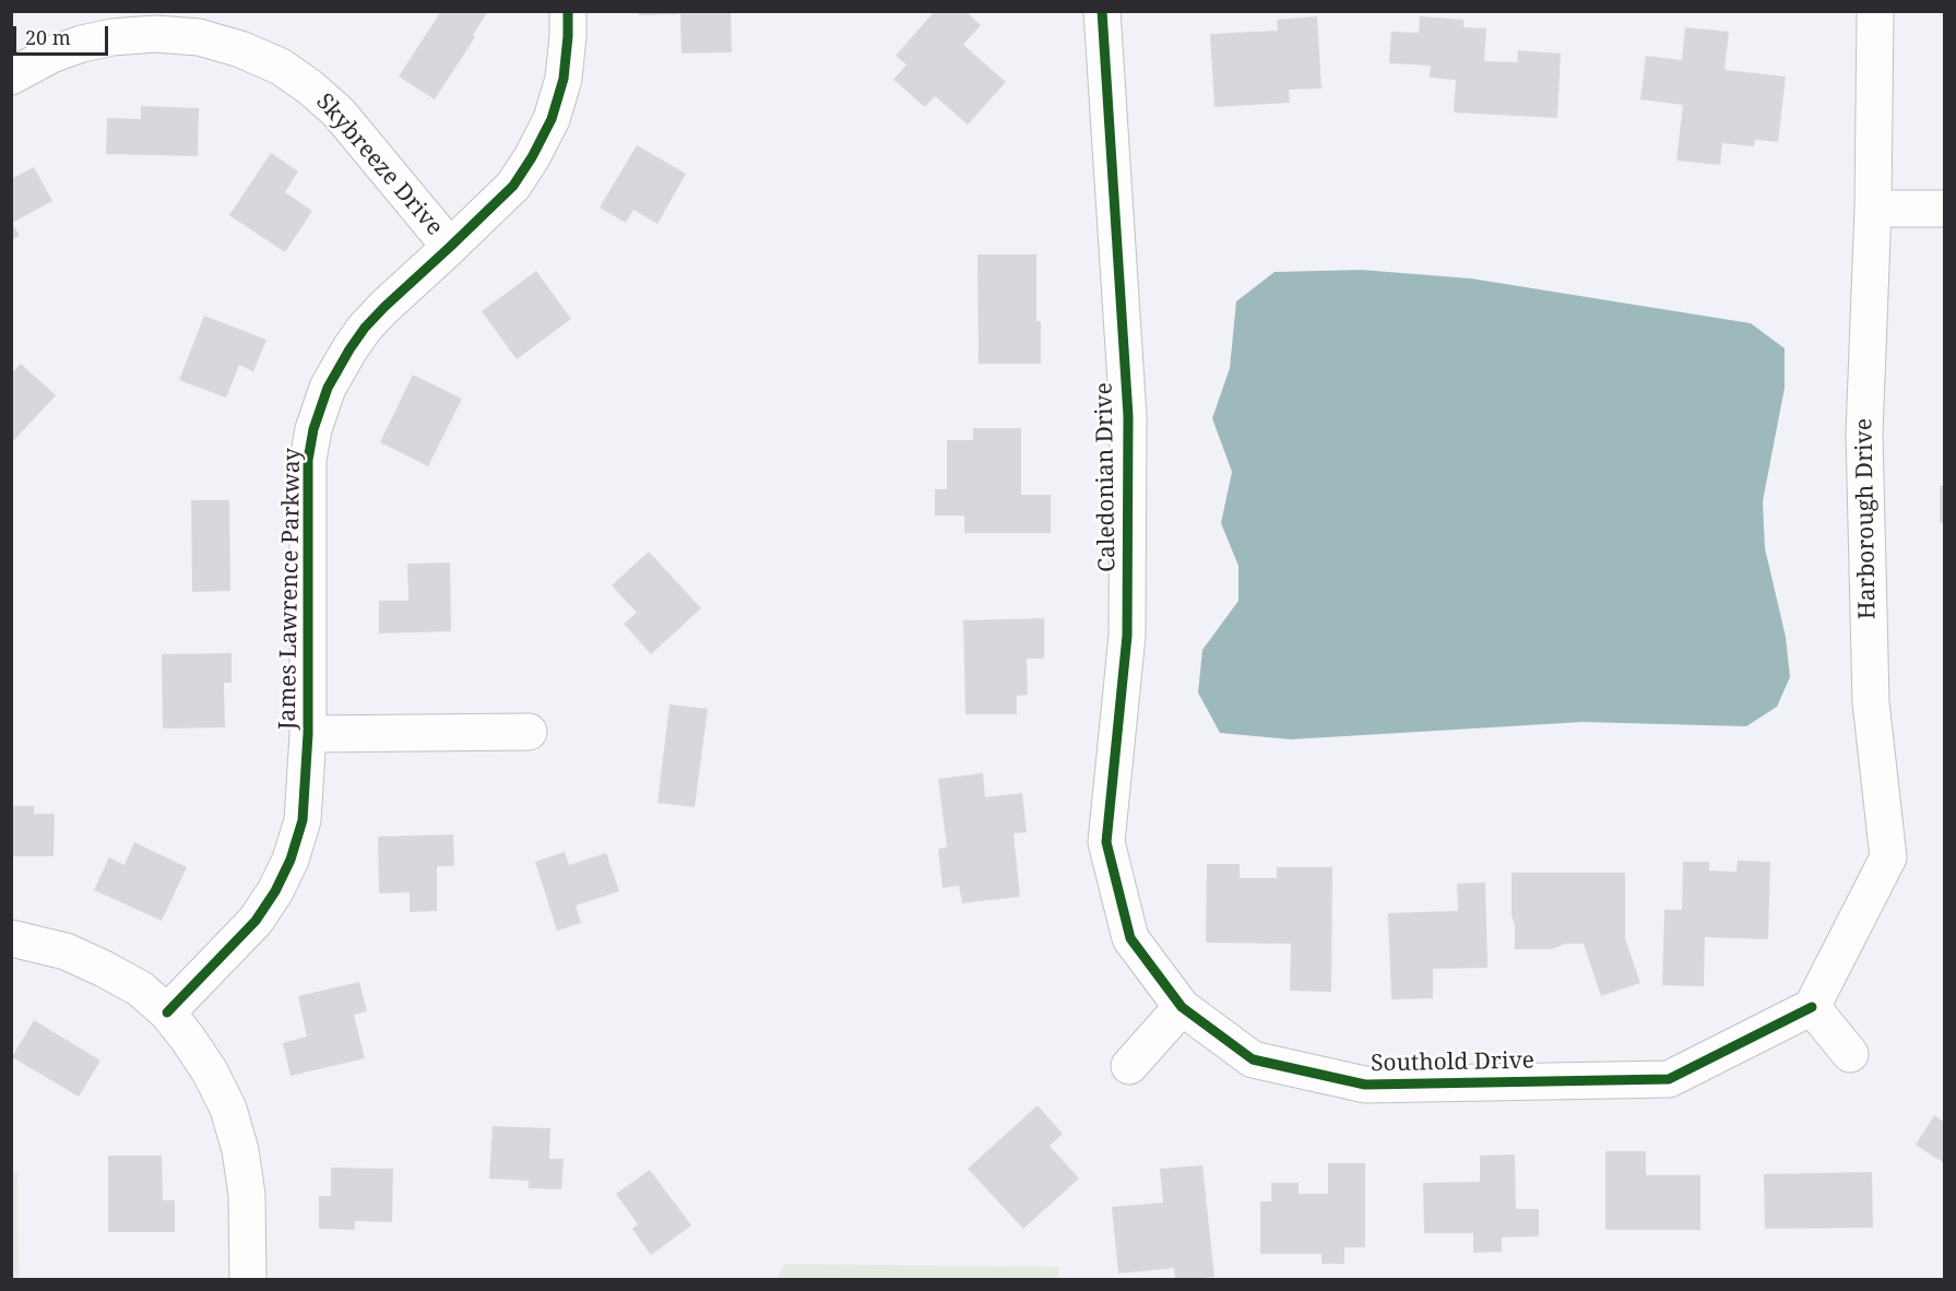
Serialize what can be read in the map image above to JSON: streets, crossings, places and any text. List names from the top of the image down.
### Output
{
  "streets": {
    "street": [
      "Skybreeze Drive",
      "Caledonian Drive",
      "Harborough Drive",
      "James Lawrence Parkway",
      "Southold Drive"
    ]
  },
  "crossings": [
    ["Skybreeze Drive", "James Lawrence Parkway"],
    ["Caledonian Drive", "Southold Drive"],
    ["Harborough Drive", "Southold Drive"]
  ],
  "scale_bar": "20 m"
}
